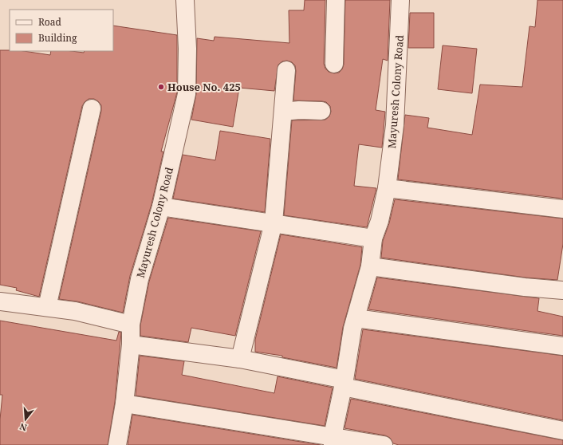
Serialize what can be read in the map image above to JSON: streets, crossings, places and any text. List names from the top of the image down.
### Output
{
  "streets": {
    "street": ["Mayuresh Colony Road"]
  },
  "places": ["House No. 425"],
  "legend": ["Road", "Building"],
  "north": "bottom"
}
